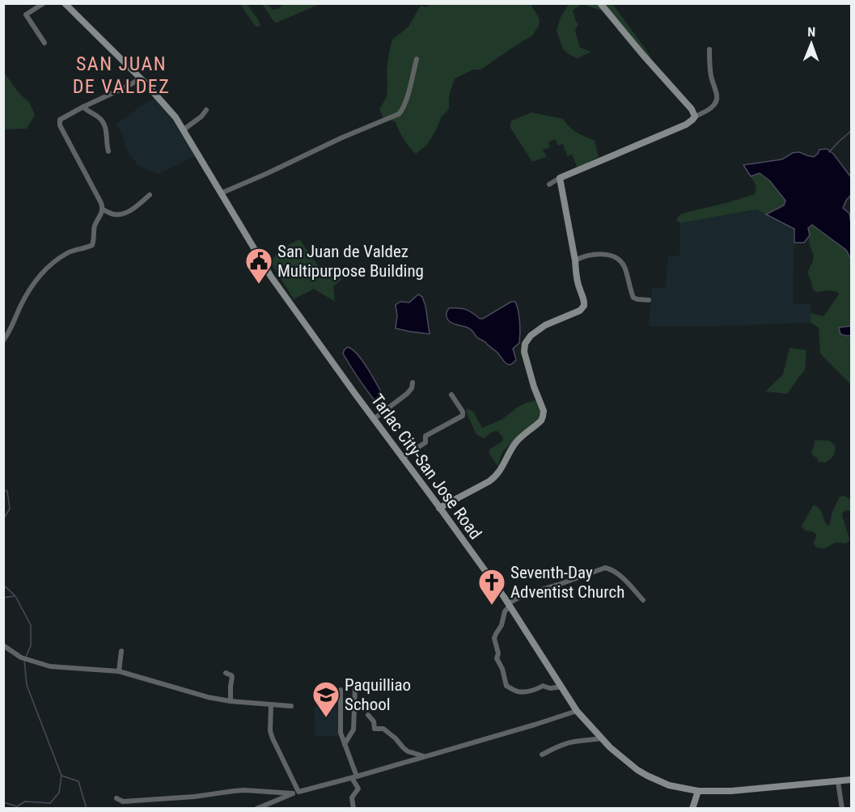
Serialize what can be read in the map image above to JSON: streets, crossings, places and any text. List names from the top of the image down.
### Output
{
  "streets": {
    "main road": ["Tarlac City-San Jose Road"]
  },
  "districts": ["SAN JUAN DE VALDEZ"],
  "places": {
    "public building": ["San Juan de Valdez Multipurpose Building"],
    "church": ["Seventh-Day Adventist Church"],
    "school or university": ["Paquilliao School"]
  },
  "north": "top"
}
